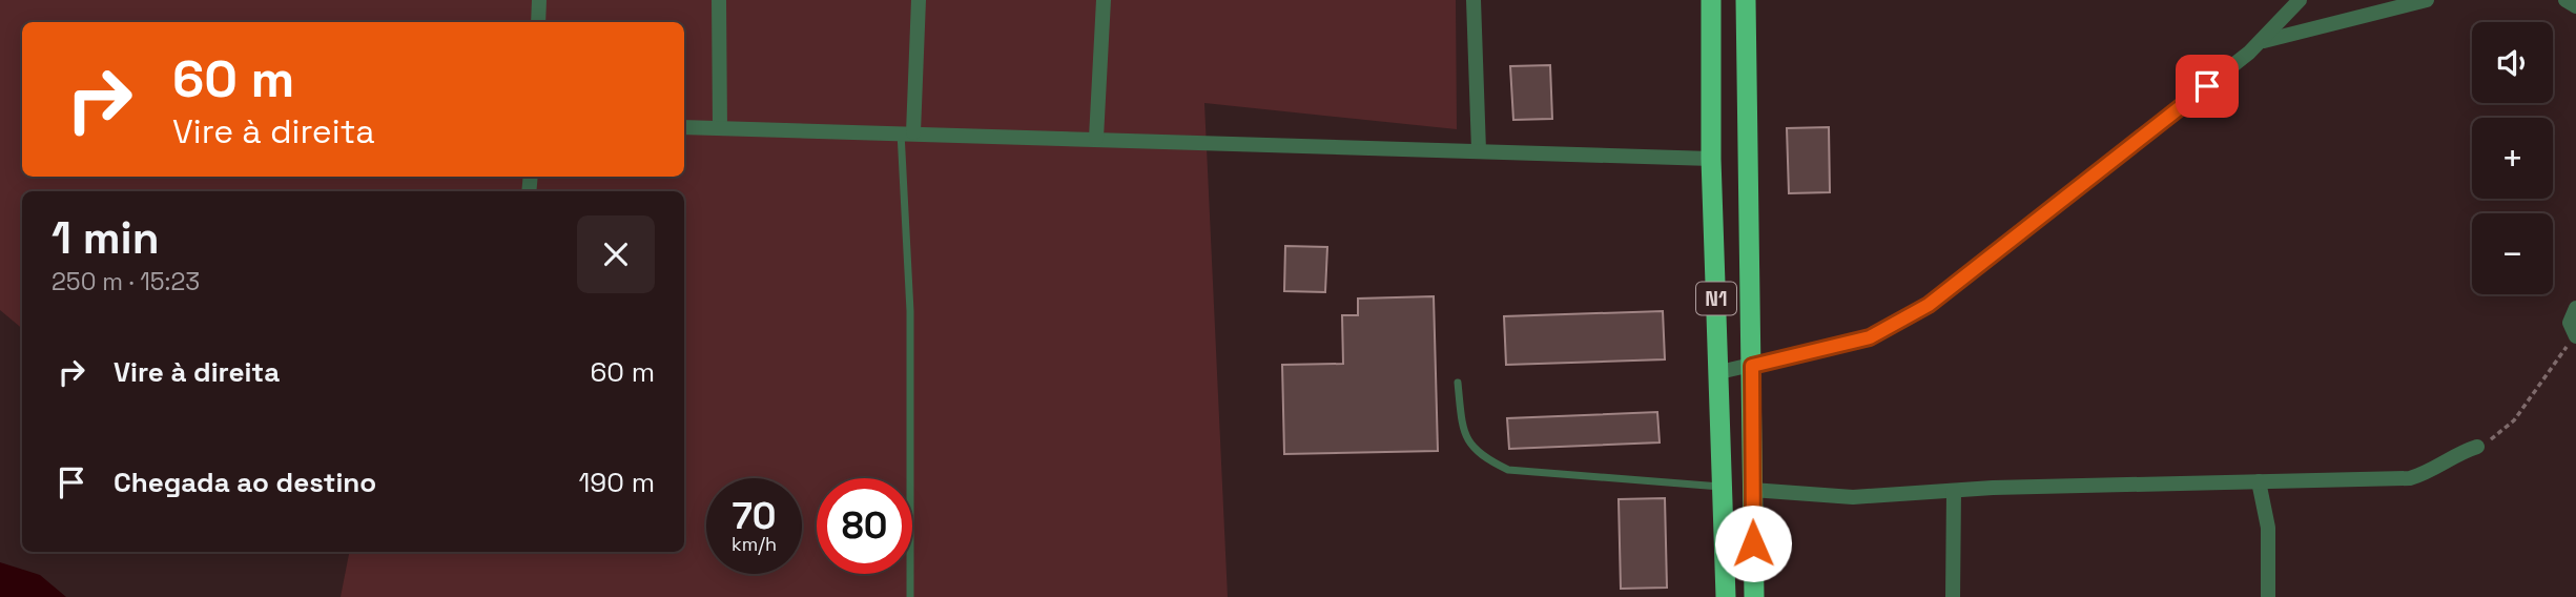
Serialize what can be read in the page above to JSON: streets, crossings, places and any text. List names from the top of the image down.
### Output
{
  "streets": {
    "highway": ["N1"]
  },
  "page": {
    "map_buttons": ["+", "−"],
    "turn": ["60 m", "Vire à direita"],
    "heading": ["1 min", "250 m · 15:23"],
    "list": [
      {
        "name": "Vire à direita",
        "value": "60 m"
      },
      {
        "name": "Chegada ao destino",
        "value": "190 m"
      }
    ],
    "speed": "70 km/h",
    "limit": "80"
  }
}
